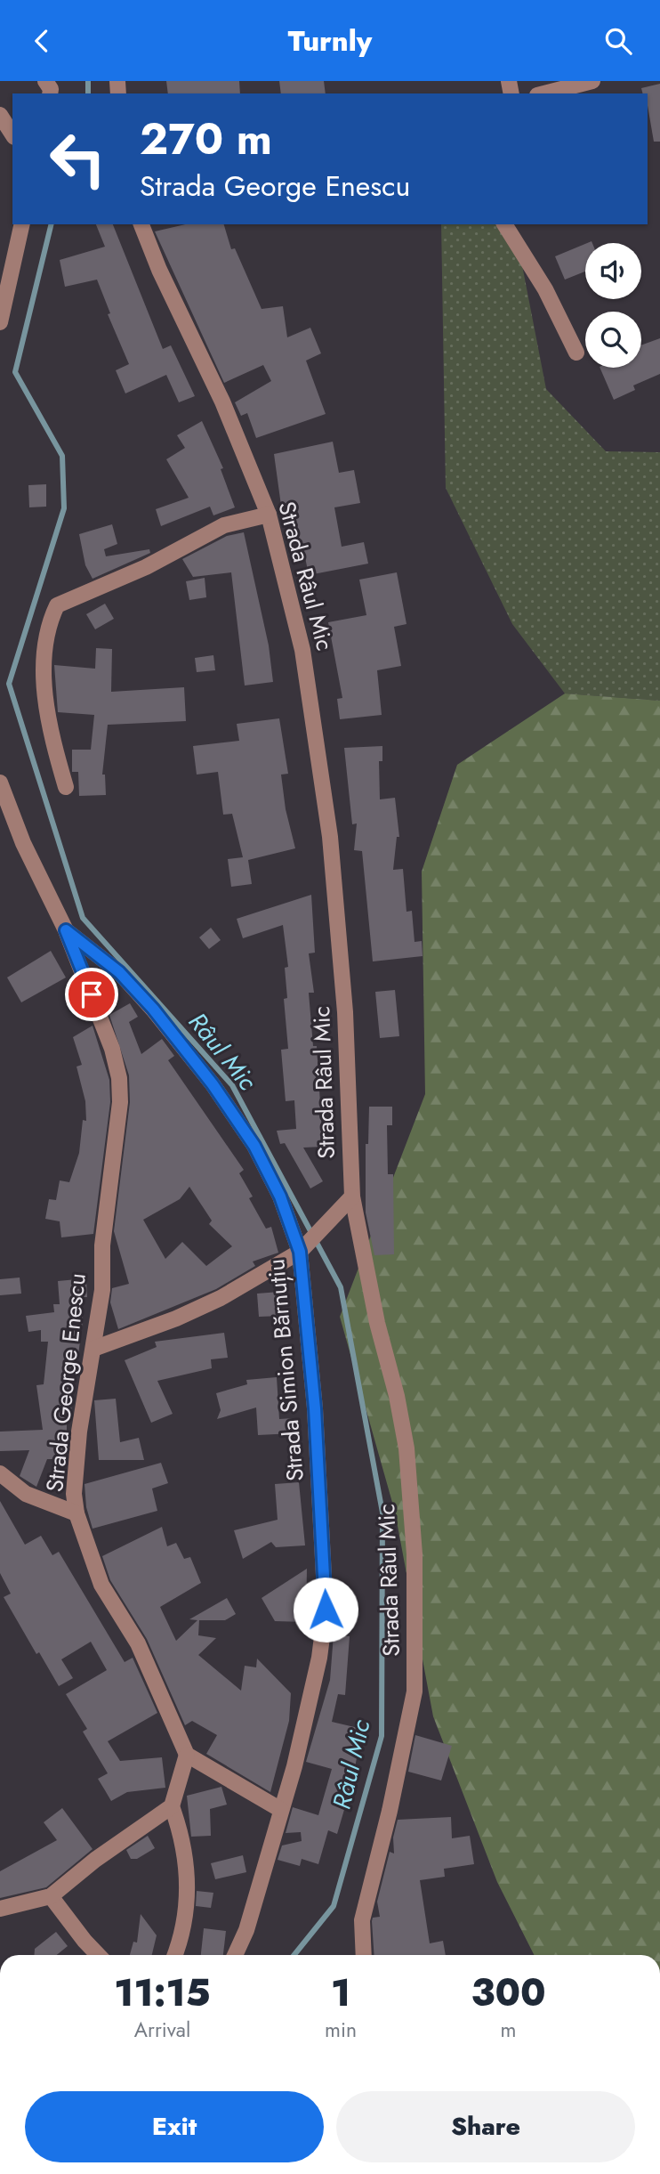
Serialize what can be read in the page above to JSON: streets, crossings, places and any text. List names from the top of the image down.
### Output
{
  "streets": {
    "street": ["Strada Râul Mic", "Strada Simion Bărnuțiu", "Strada George Enescu"]
  },
  "crossings": [
    ["Strada Simion Bărnuțiu", "Strada George Enescu"]
  ],
  "water": ["Râul Mic"],
  "page": {
    "header": "Turnly",
    "turn": ["270 m", "Strada George Enescu"],
    "eta": [
      "11:15",
      "Arrival",
      "1",
      "min",
      "300",
      "m"
    ],
    "buttons": ["Exit", "Share"]
  }
}
